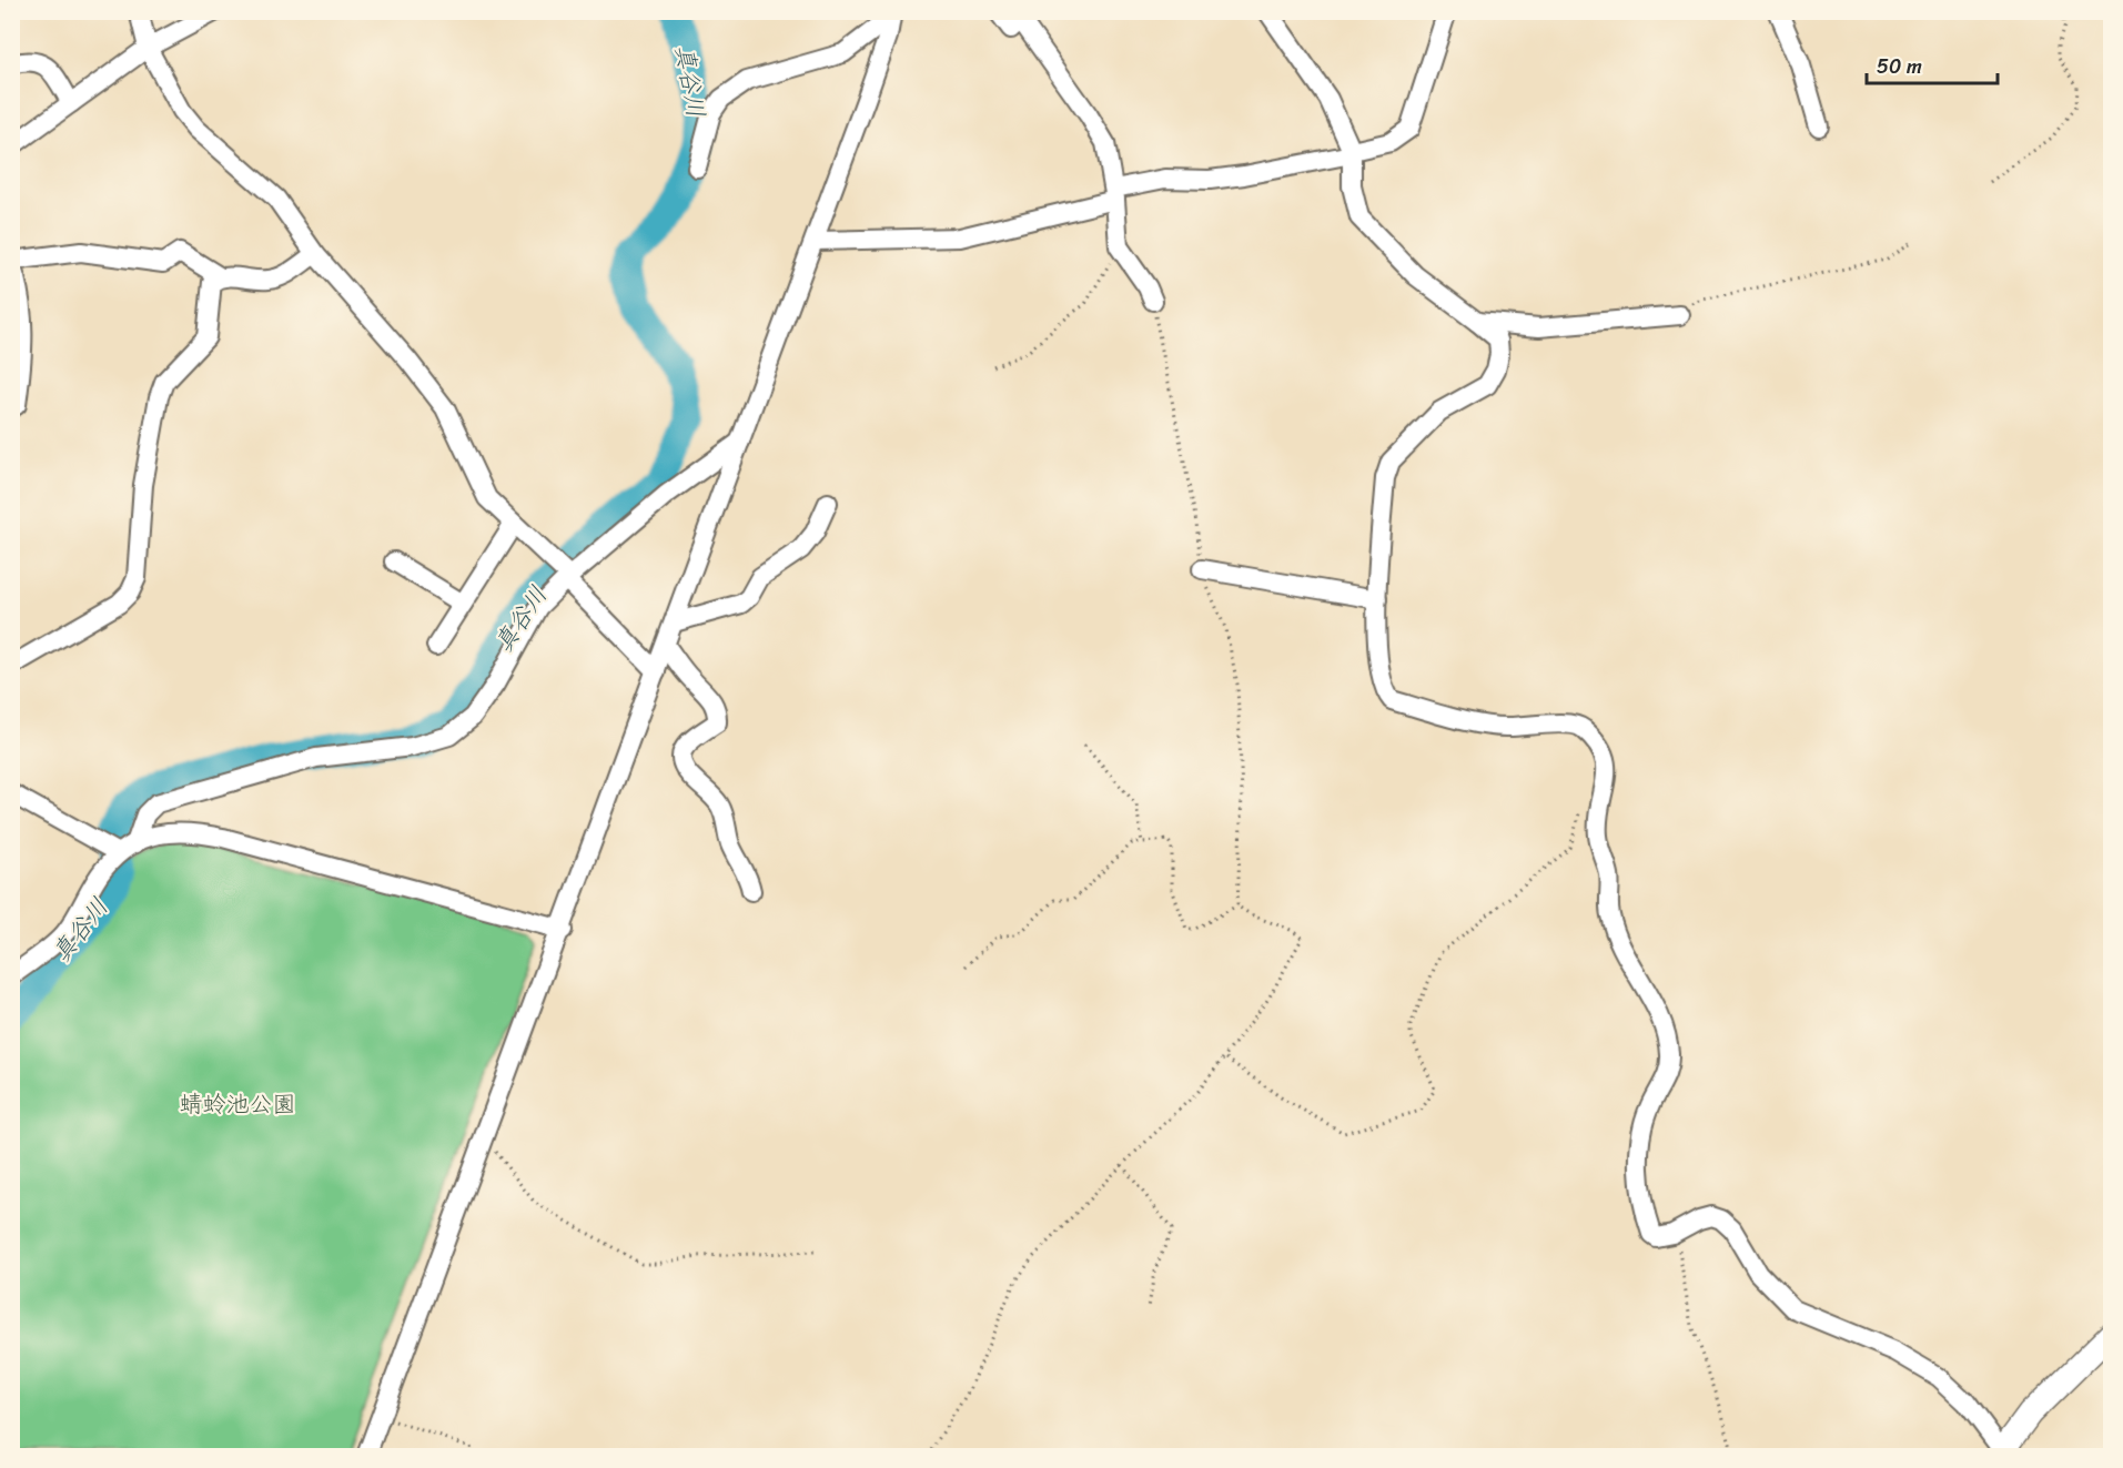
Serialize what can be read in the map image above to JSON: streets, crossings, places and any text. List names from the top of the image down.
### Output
{
  "water": ["真谷川"],
  "parks": ["蜻蛉池公園"],
  "scale_bar": "50 m"
}
